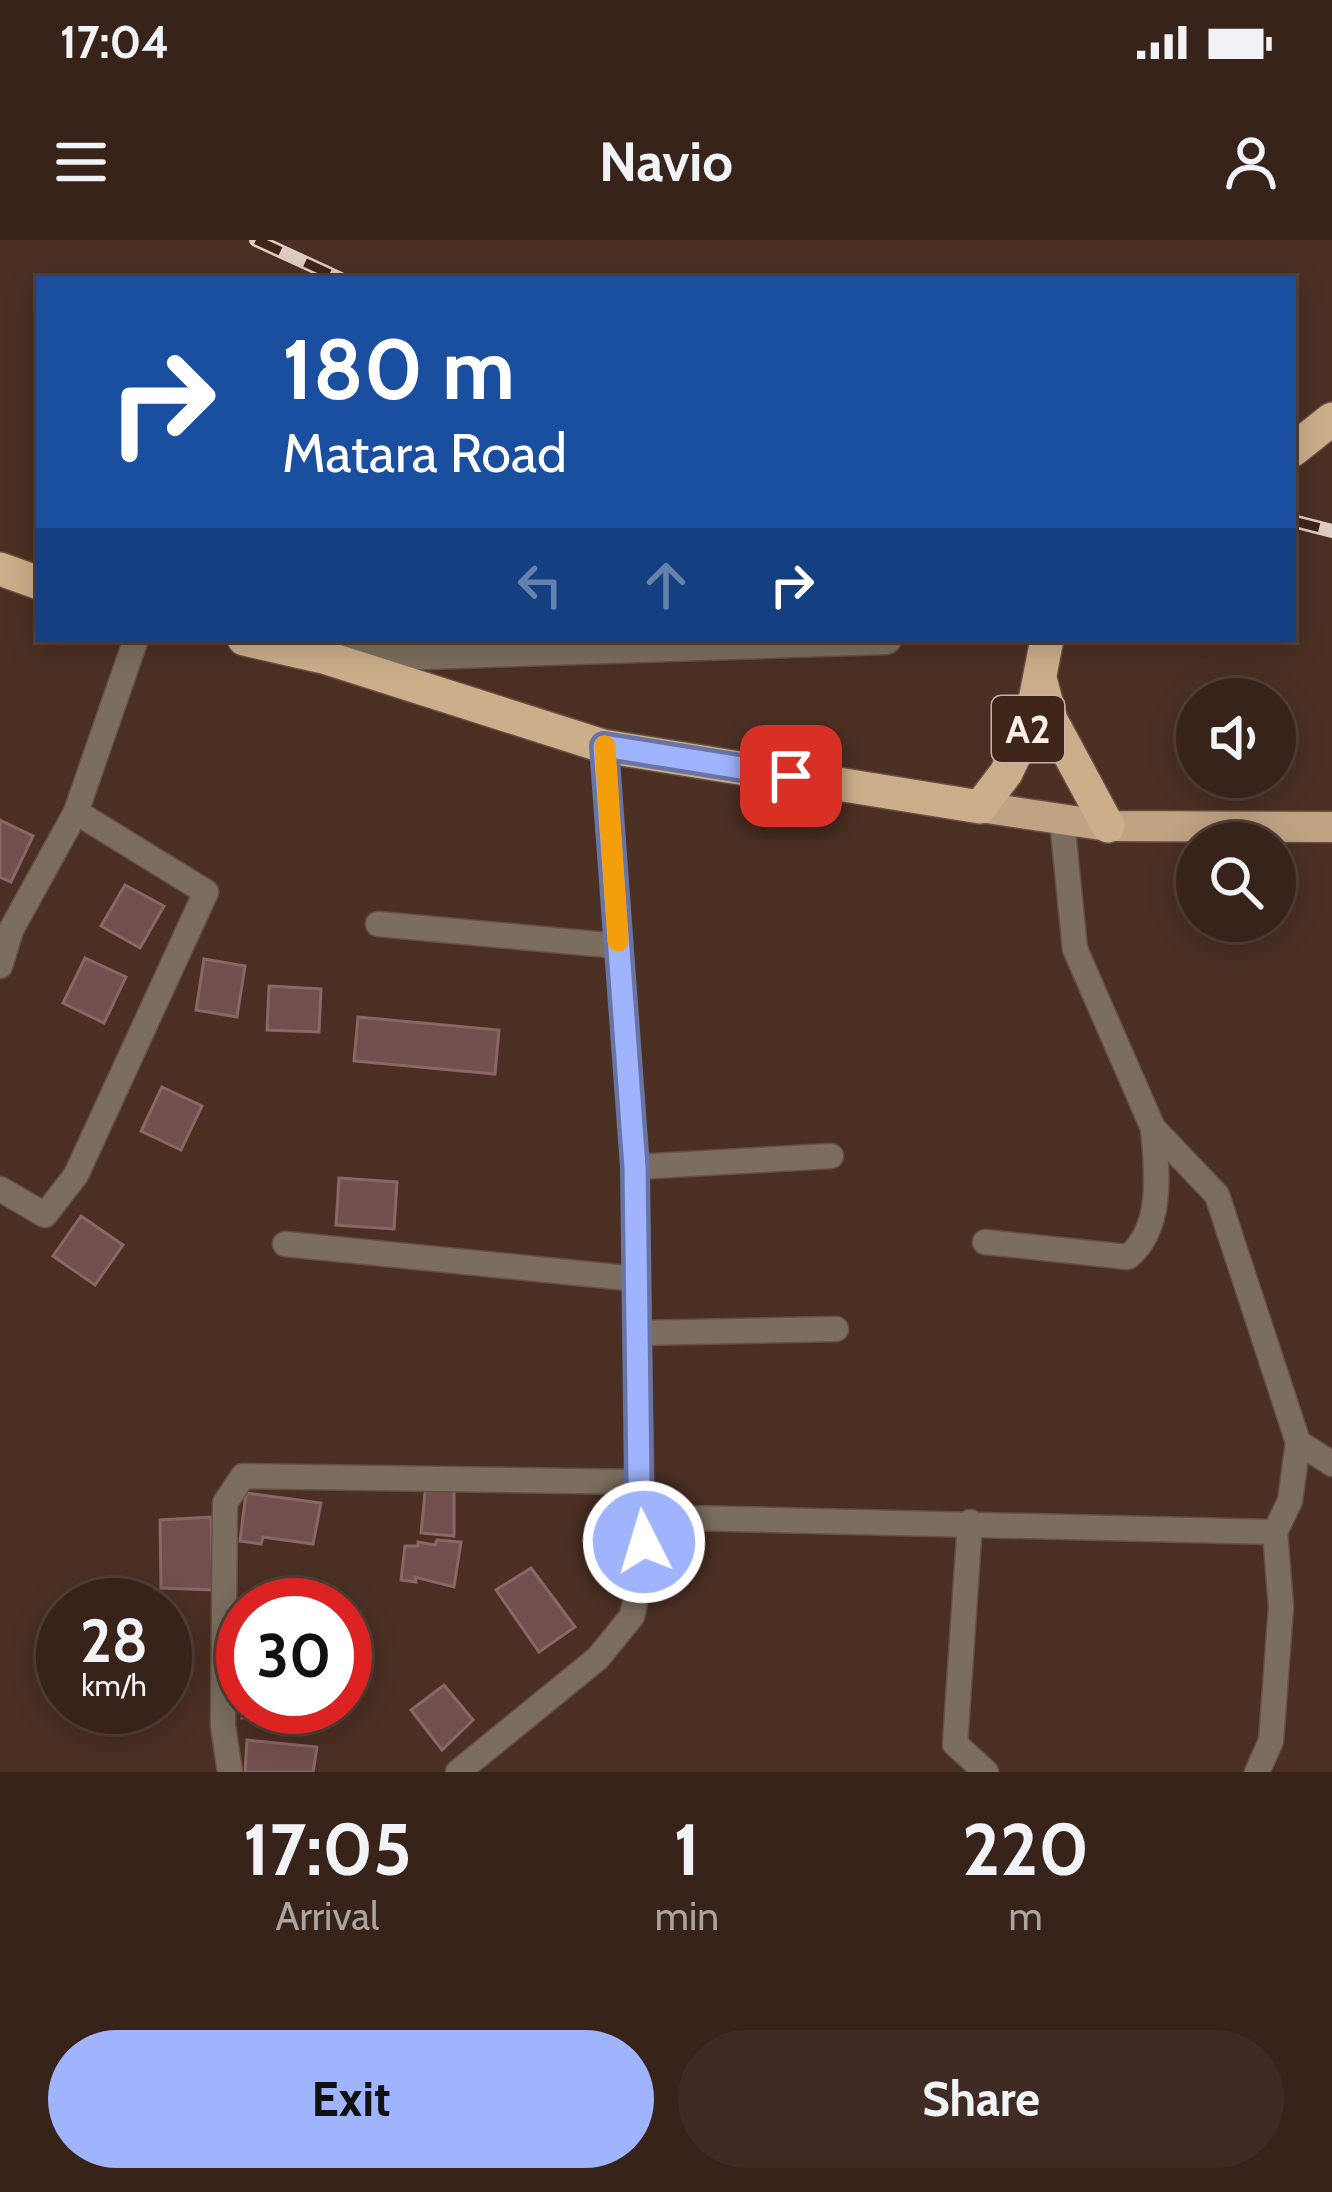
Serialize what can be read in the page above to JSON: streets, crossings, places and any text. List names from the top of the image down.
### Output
{
  "streets": {
    "highway": ["A2"]
  },
  "page": {
    "status": "17:04",
    "header": "Navio",
    "turn": ["180 m", "Matara Road"],
    "speed": "28 km/h",
    "limit": "30",
    "eta": [
      "17:05",
      "Arrival",
      "1",
      "min",
      "220",
      "m"
    ],
    "buttons": ["Exit", "Share"]
  }
}
